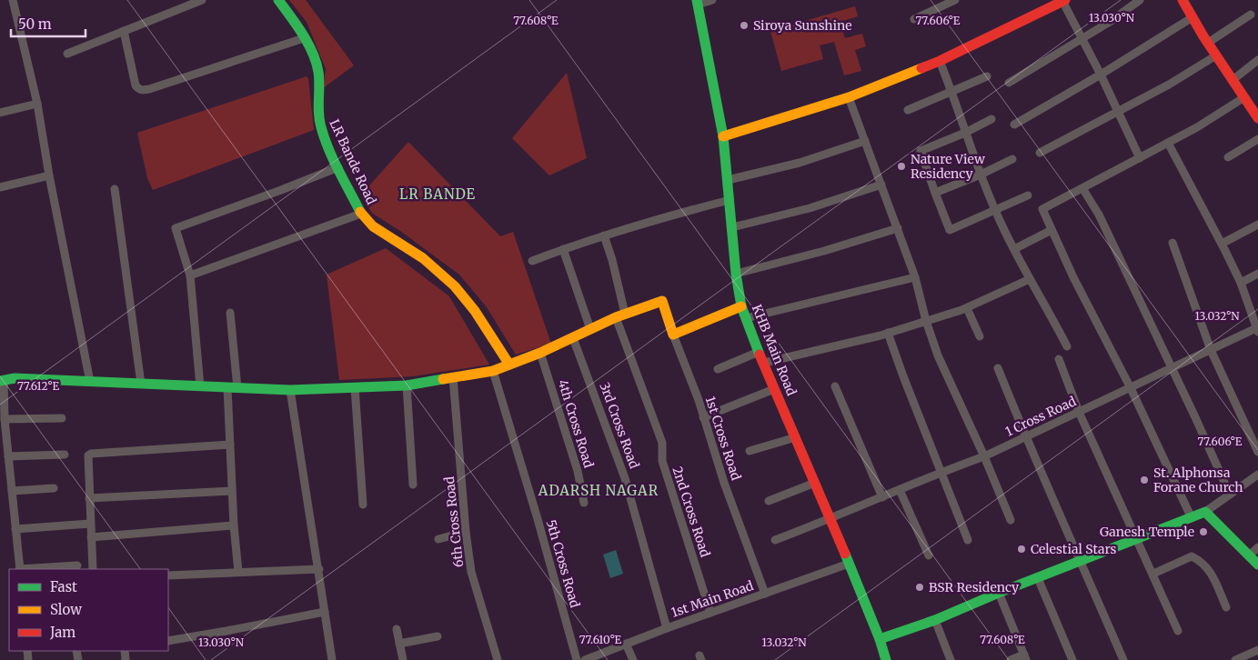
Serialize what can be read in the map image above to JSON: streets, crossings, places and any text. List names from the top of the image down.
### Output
{
  "streets": {
    "street": [
      "LR Bande Road",
      "KHB Main Road",
      "1 Cross Road",
      "4th Cross Road",
      "3rd Cross Road",
      "1st Cross Road",
      "2nd Cross Road",
      "6th Cross Road",
      "5th Cross Road",
      "1st Main Road"
    ]
  },
  "crossings": [
    ["KHB Main Road", "1 Cross Road"],
    ["KHB Main Road", "1st Main Road"],
    ["3rd Cross Road", "1st Main Road"],
    ["1st Cross Road", "1st Main Road"],
    ["2nd Cross Road", "1st Main Road"]
  ],
  "districts": ["LR BANDE", "ADARSH NAGAR"],
  "places": [
    "Siroya Sunshine",
    "Nature View Residency",
    "St. Alphonsa Forane Church",
    "Ganesh Temple",
    "Celestial Stars",
    "BSR Residency"
  ],
  "legend": ["Fast", "Slow", "Jam"],
  "scale_bar": "50 m",
  "coordinates": [
    "13.030°N",
    "77.608°E",
    "77.606°E",
    "13.032°N",
    "77.612°E",
    "77.610°E"
  ]
}
